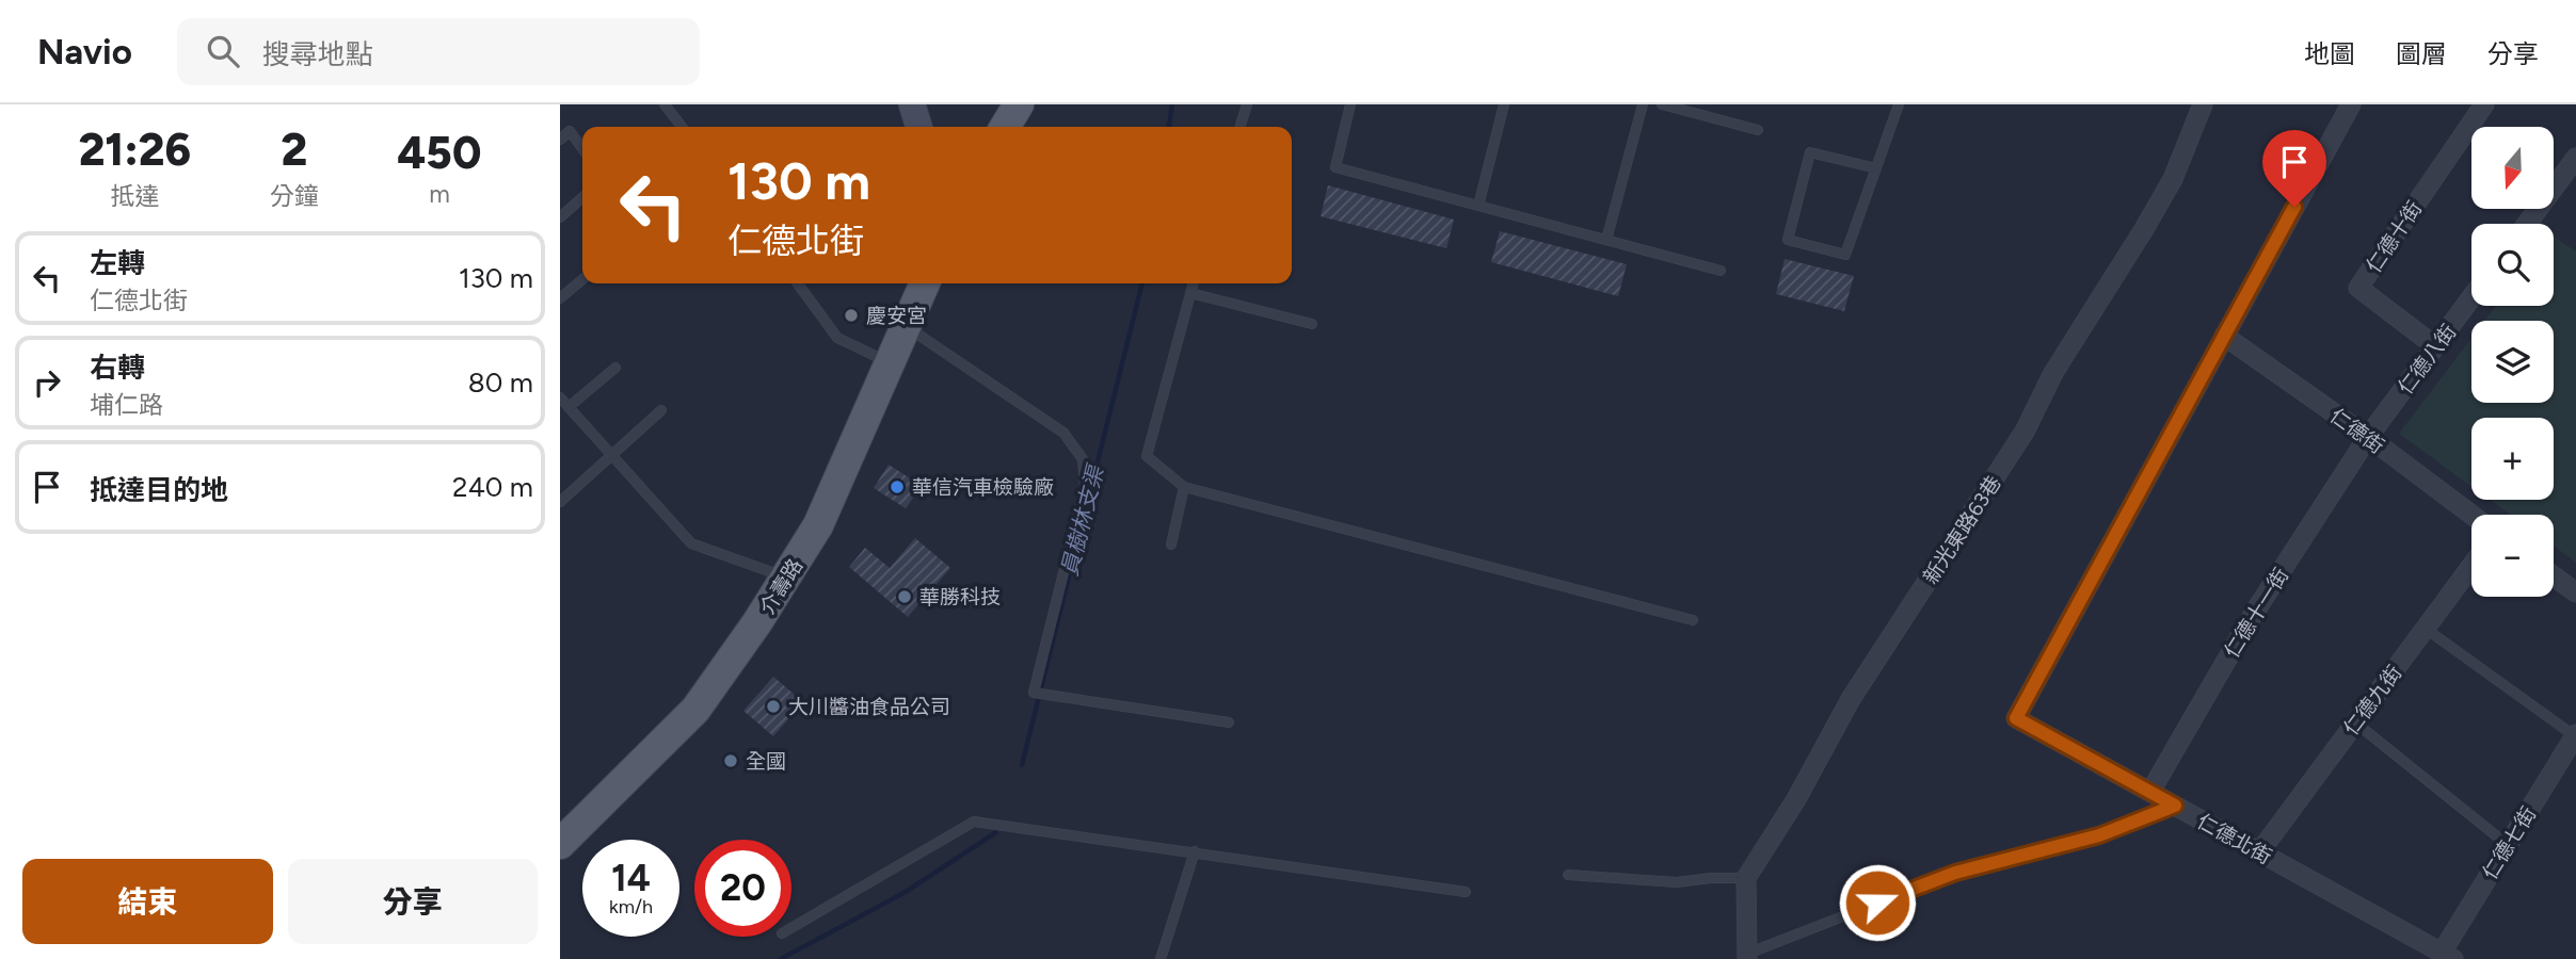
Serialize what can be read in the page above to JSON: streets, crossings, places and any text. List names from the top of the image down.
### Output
{
  "streets": {
    "main road": ["介壽路"],
    "street": [
      "仁德十街",
      "仁德八街",
      "仁德街",
      "新光東路63巷",
      "仁德十一街",
      "仁德九街",
      "仁德北街",
      "仁德七街"
    ]
  },
  "crossings": [
    ["仁德十街", "仁德八街"],
    ["仁德八街", "仁德街"],
    ["仁德八街", "仁德十一街"],
    ["仁德街", "仁德十一街"],
    ["仁德街", "仁德北街"],
    ["仁德十一街", "仁德北街"],
    ["仁德九街", "仁德北街"],
    ["仁德北街", "仁德七街"]
  ],
  "water": ["員樹林支渠"],
  "places": [
    "慶安宮",
    "華信汽車檢驗廠",
    "華勝科技",
    "大川醬油食品公司",
    "全國"
  ],
  "north": "bottom",
  "page": {
    "header": "Navio",
    "search": "搜尋地點",
    "nav": ["地圖", "圖層", "分享"],
    "eta": [
      "21:26",
      "抵達",
      "2",
      "分鐘",
      "450",
      "m"
    ],
    "map_buttons": ["+", "−"],
    "turn": ["130 m", "仁德北街"],
    "list": [
      {
        "name": "左轉",
        "note": "仁德北街",
        "value": "130 m"
      },
      {
        "name": "右轉",
        "note": "埔仁路",
        "value": "80 m"
      },
      {
        "name": "抵達目的地",
        "value": "240 m"
      }
    ],
    "speed": "14 km/h",
    "limit": "20",
    "buttons": ["結束", "分享"]
  }
}
